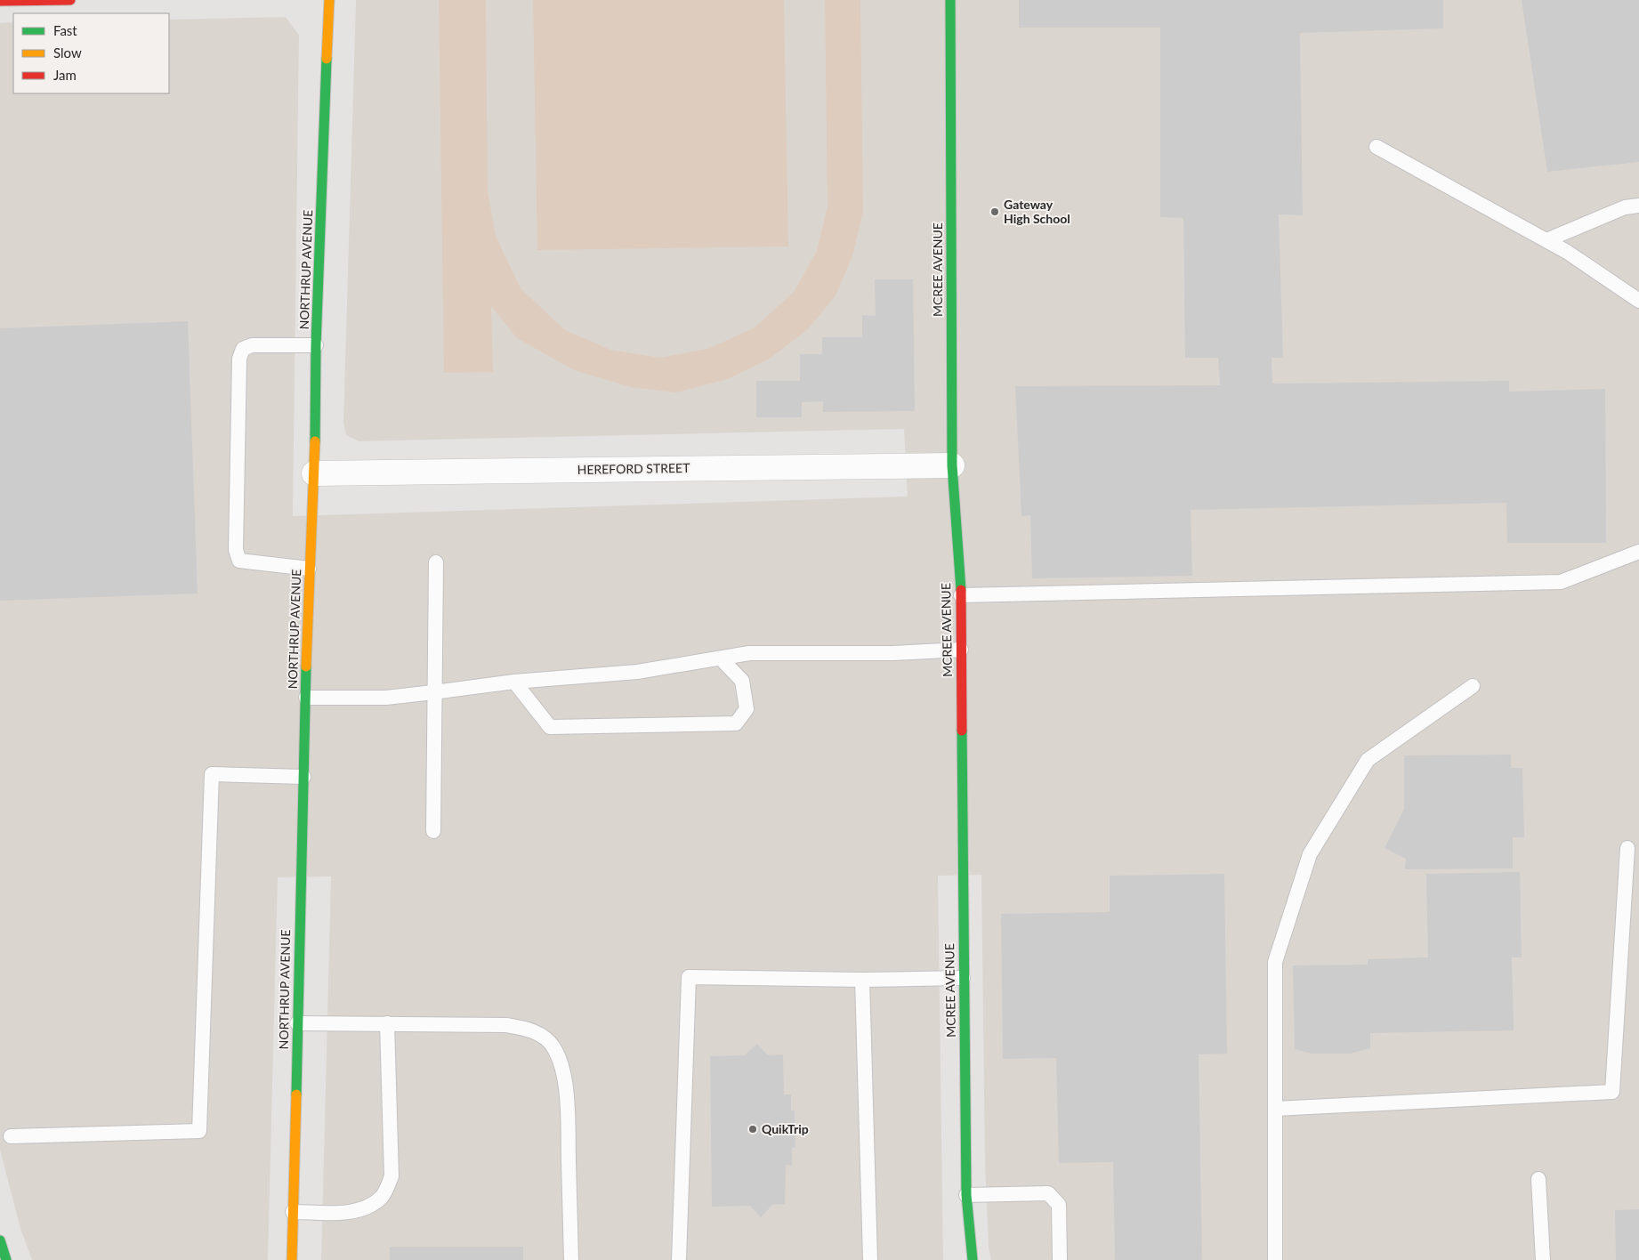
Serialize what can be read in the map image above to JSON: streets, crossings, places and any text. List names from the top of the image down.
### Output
{
  "streets": {
    "main road": ["NORTHRUP AVENUE", "MCREE AVENUE"],
    "street": ["HEREFORD STREET"]
  },
  "crossings": [
    ["NORTHRUP AVENUE", "HEREFORD STREET"],
    ["MCREE AVENUE", "HEREFORD STREET"]
  ],
  "places": ["Gateway High School", "QuikTrip"],
  "legend": ["Fast", "Slow", "Jam"]
}
